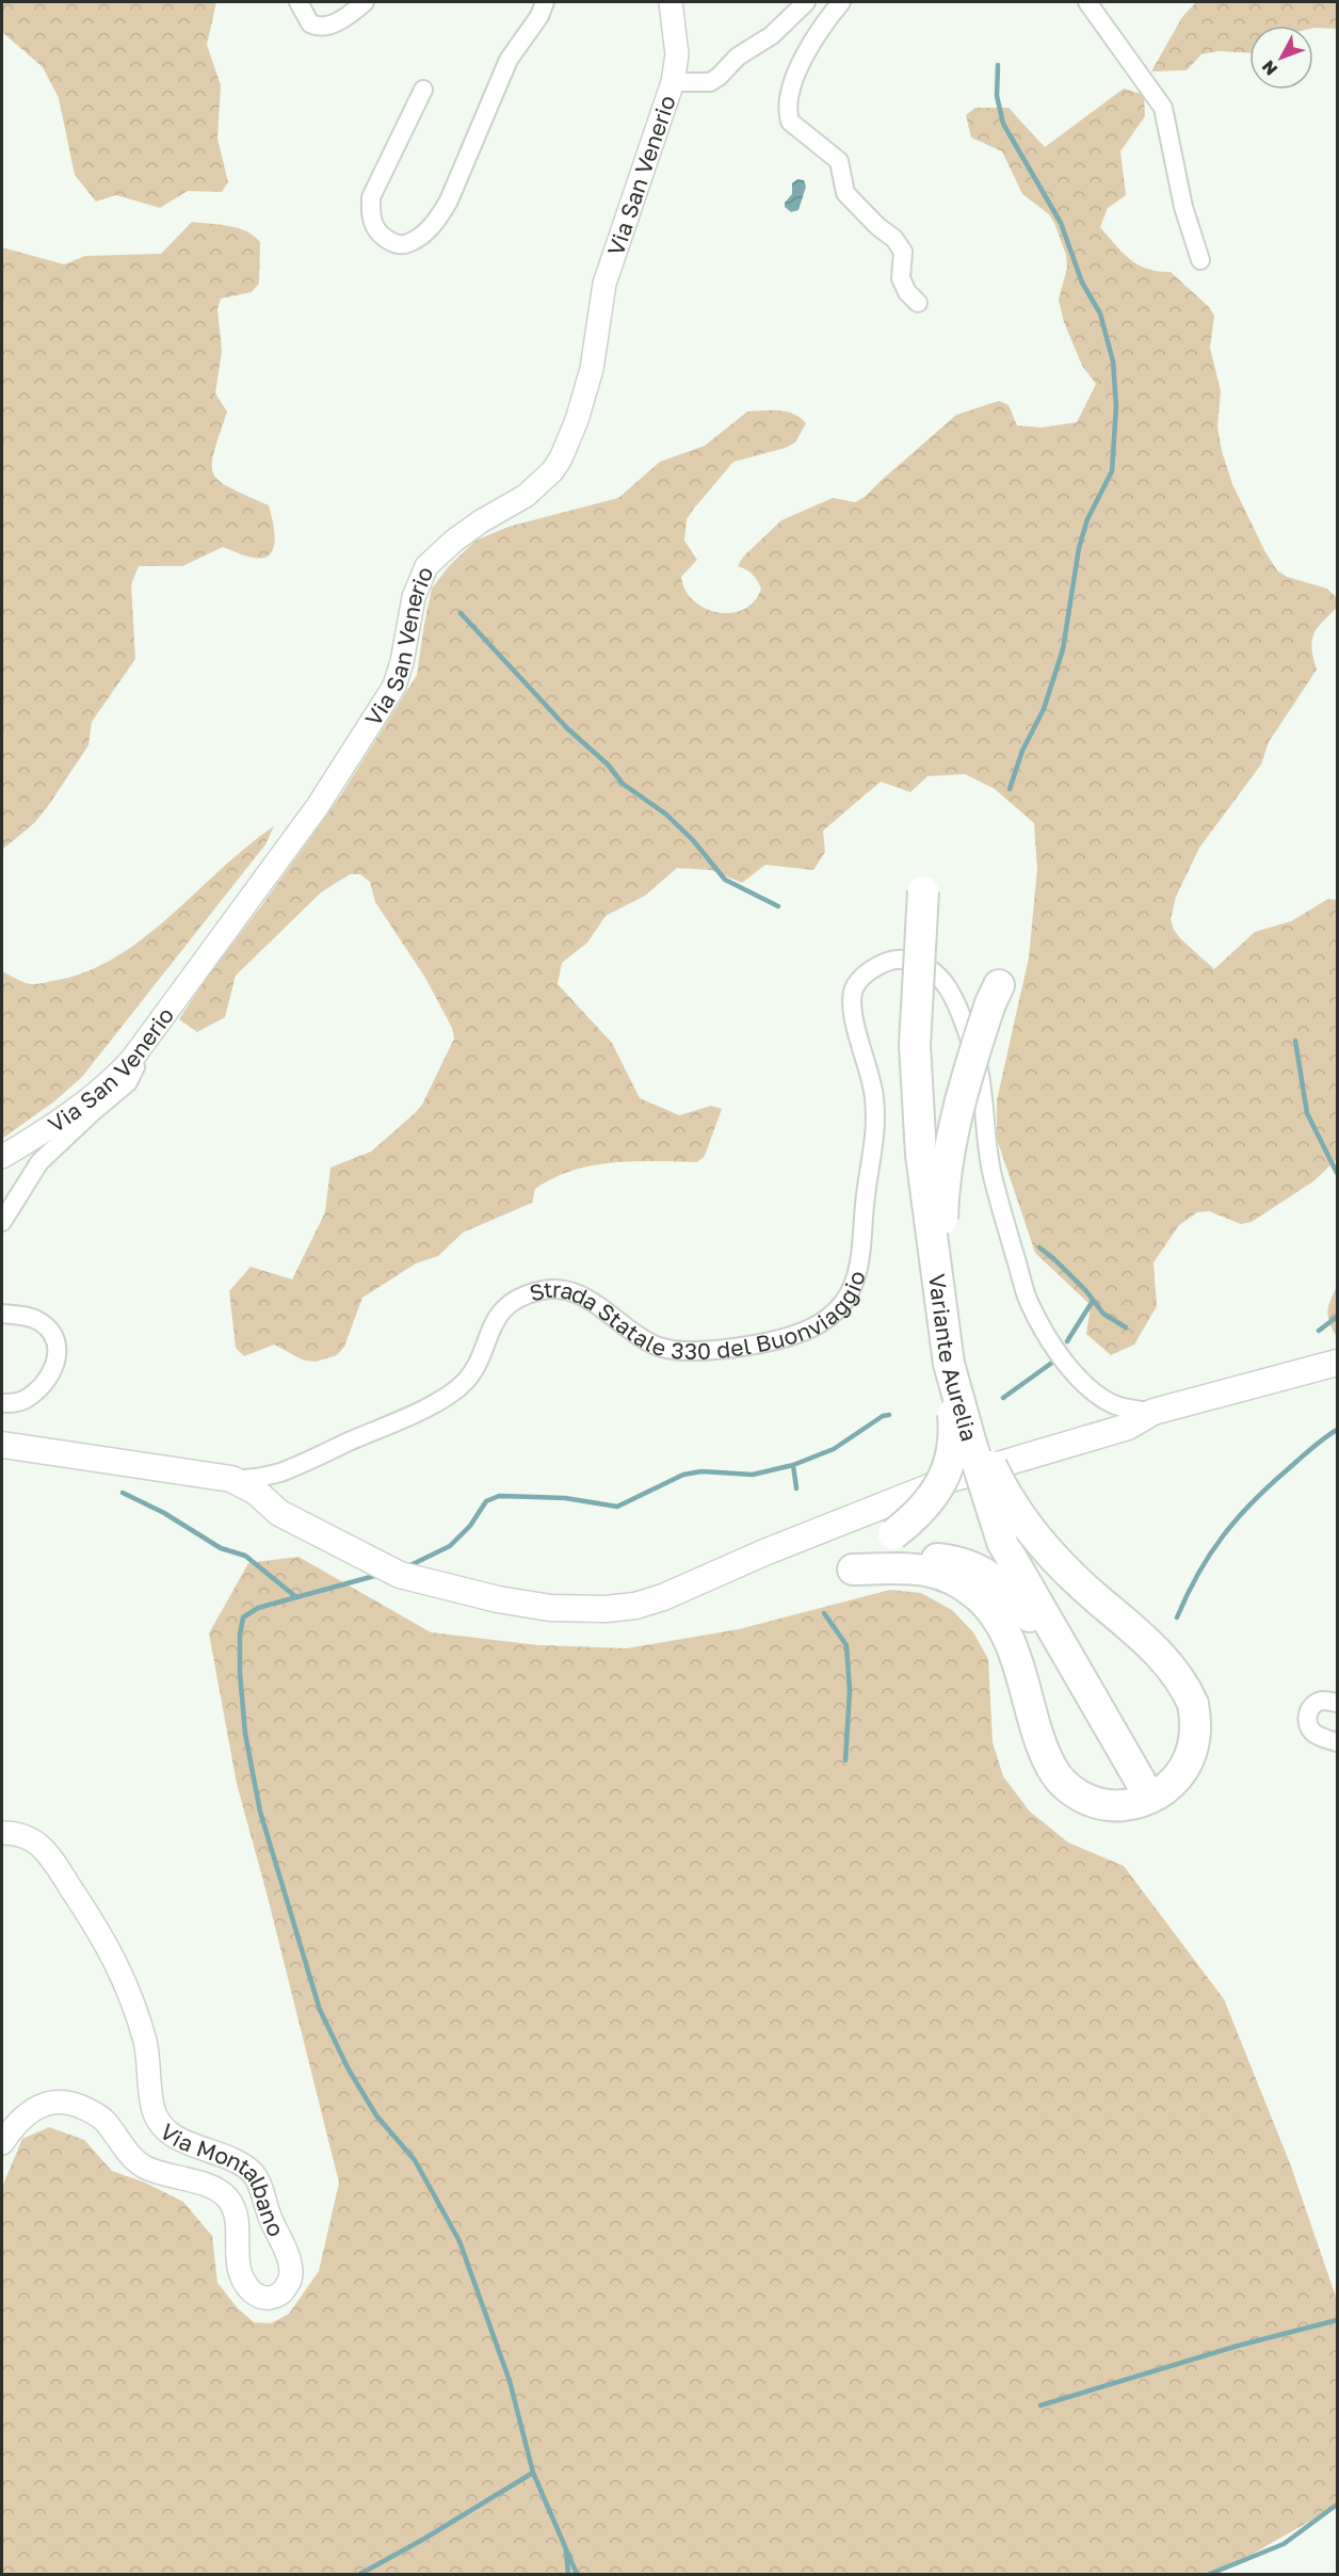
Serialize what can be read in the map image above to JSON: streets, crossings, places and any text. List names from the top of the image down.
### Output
{
  "streets": {
    "highway": ["Variante Aurelia"],
    "main road": ["Strada Statale 330 del Buonviaggio"],
    "street": ["Via San Venerio", "Via Montalbano"]
  },
  "north": "bottom left"
}
